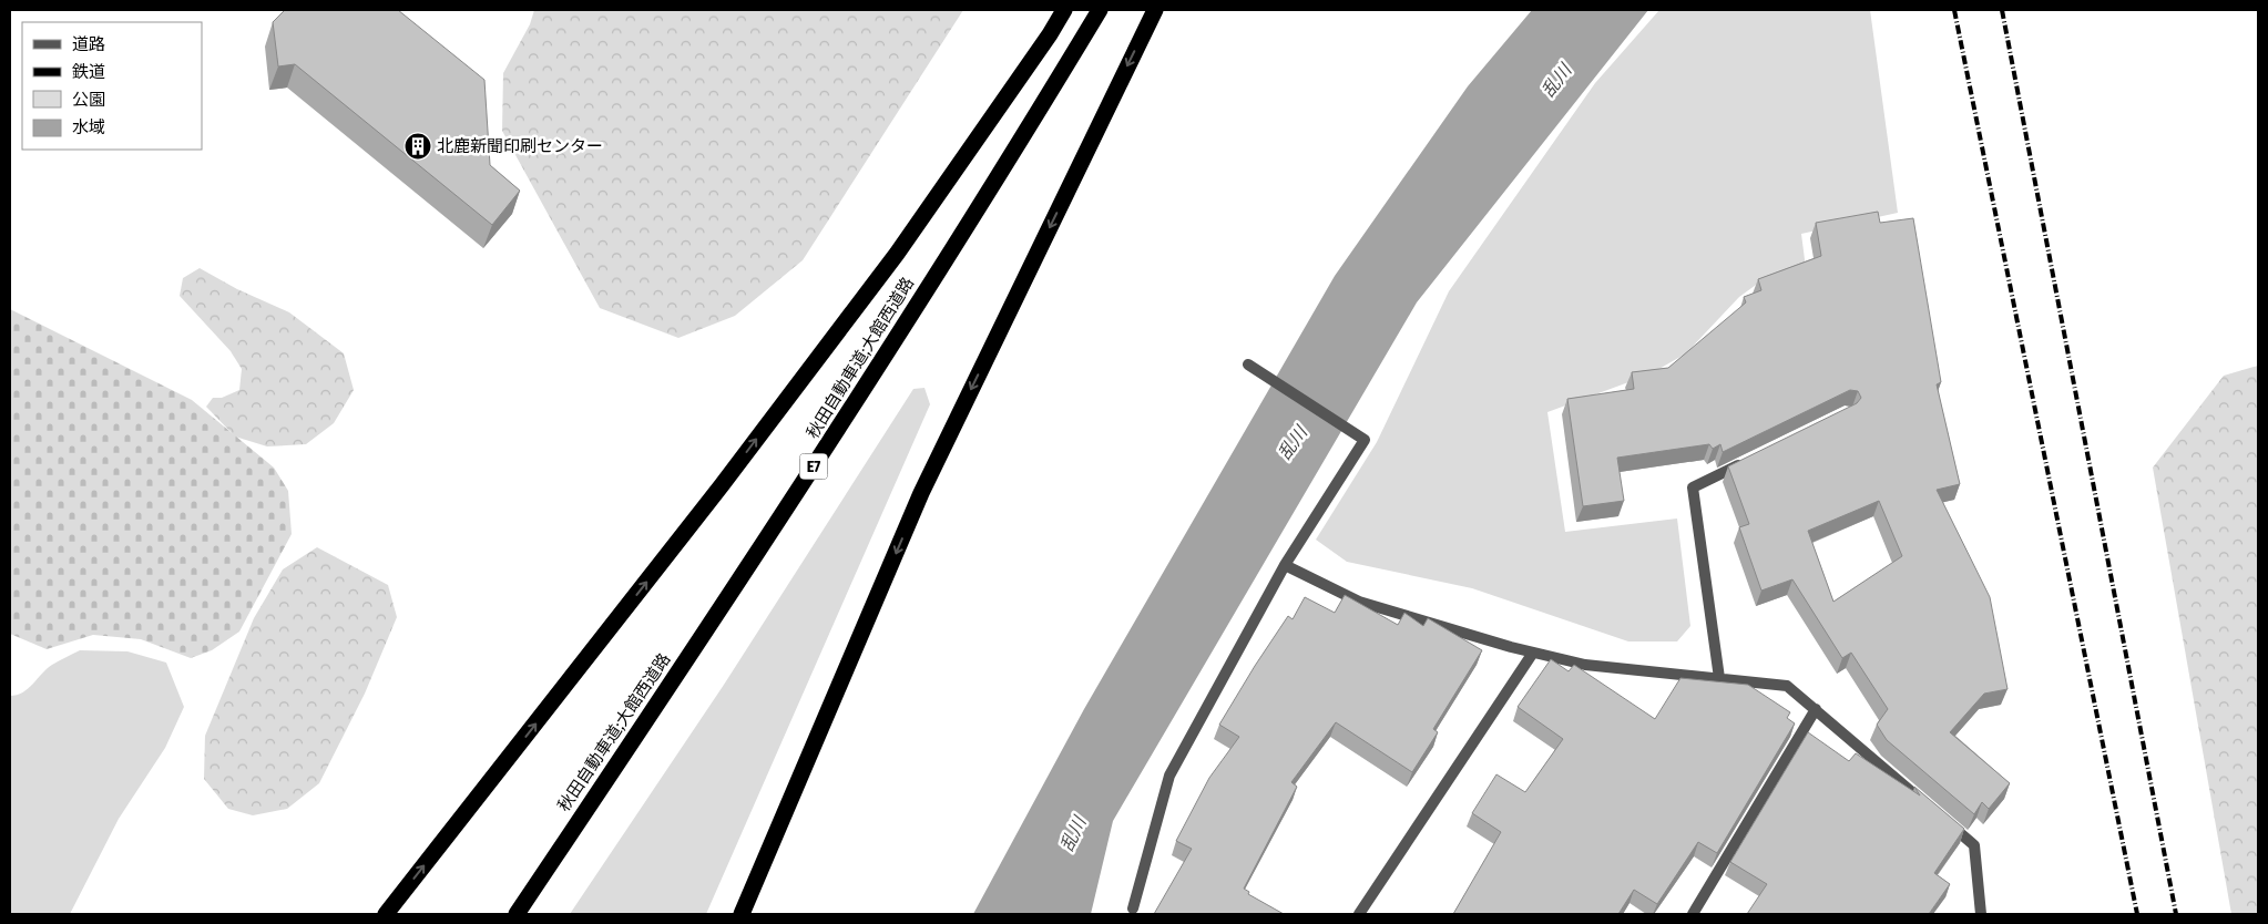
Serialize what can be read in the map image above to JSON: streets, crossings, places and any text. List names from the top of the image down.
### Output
{
  "streets": {
    "highway": ["秋田自動車道;大館西道路", "E7"]
  },
  "water": ["乱川"],
  "places": {
    "building": ["北鹿新聞印刷センター"]
  },
  "legend": [
    "道路",
    "鉄道",
    "公園",
    "水域"
  ]
}
